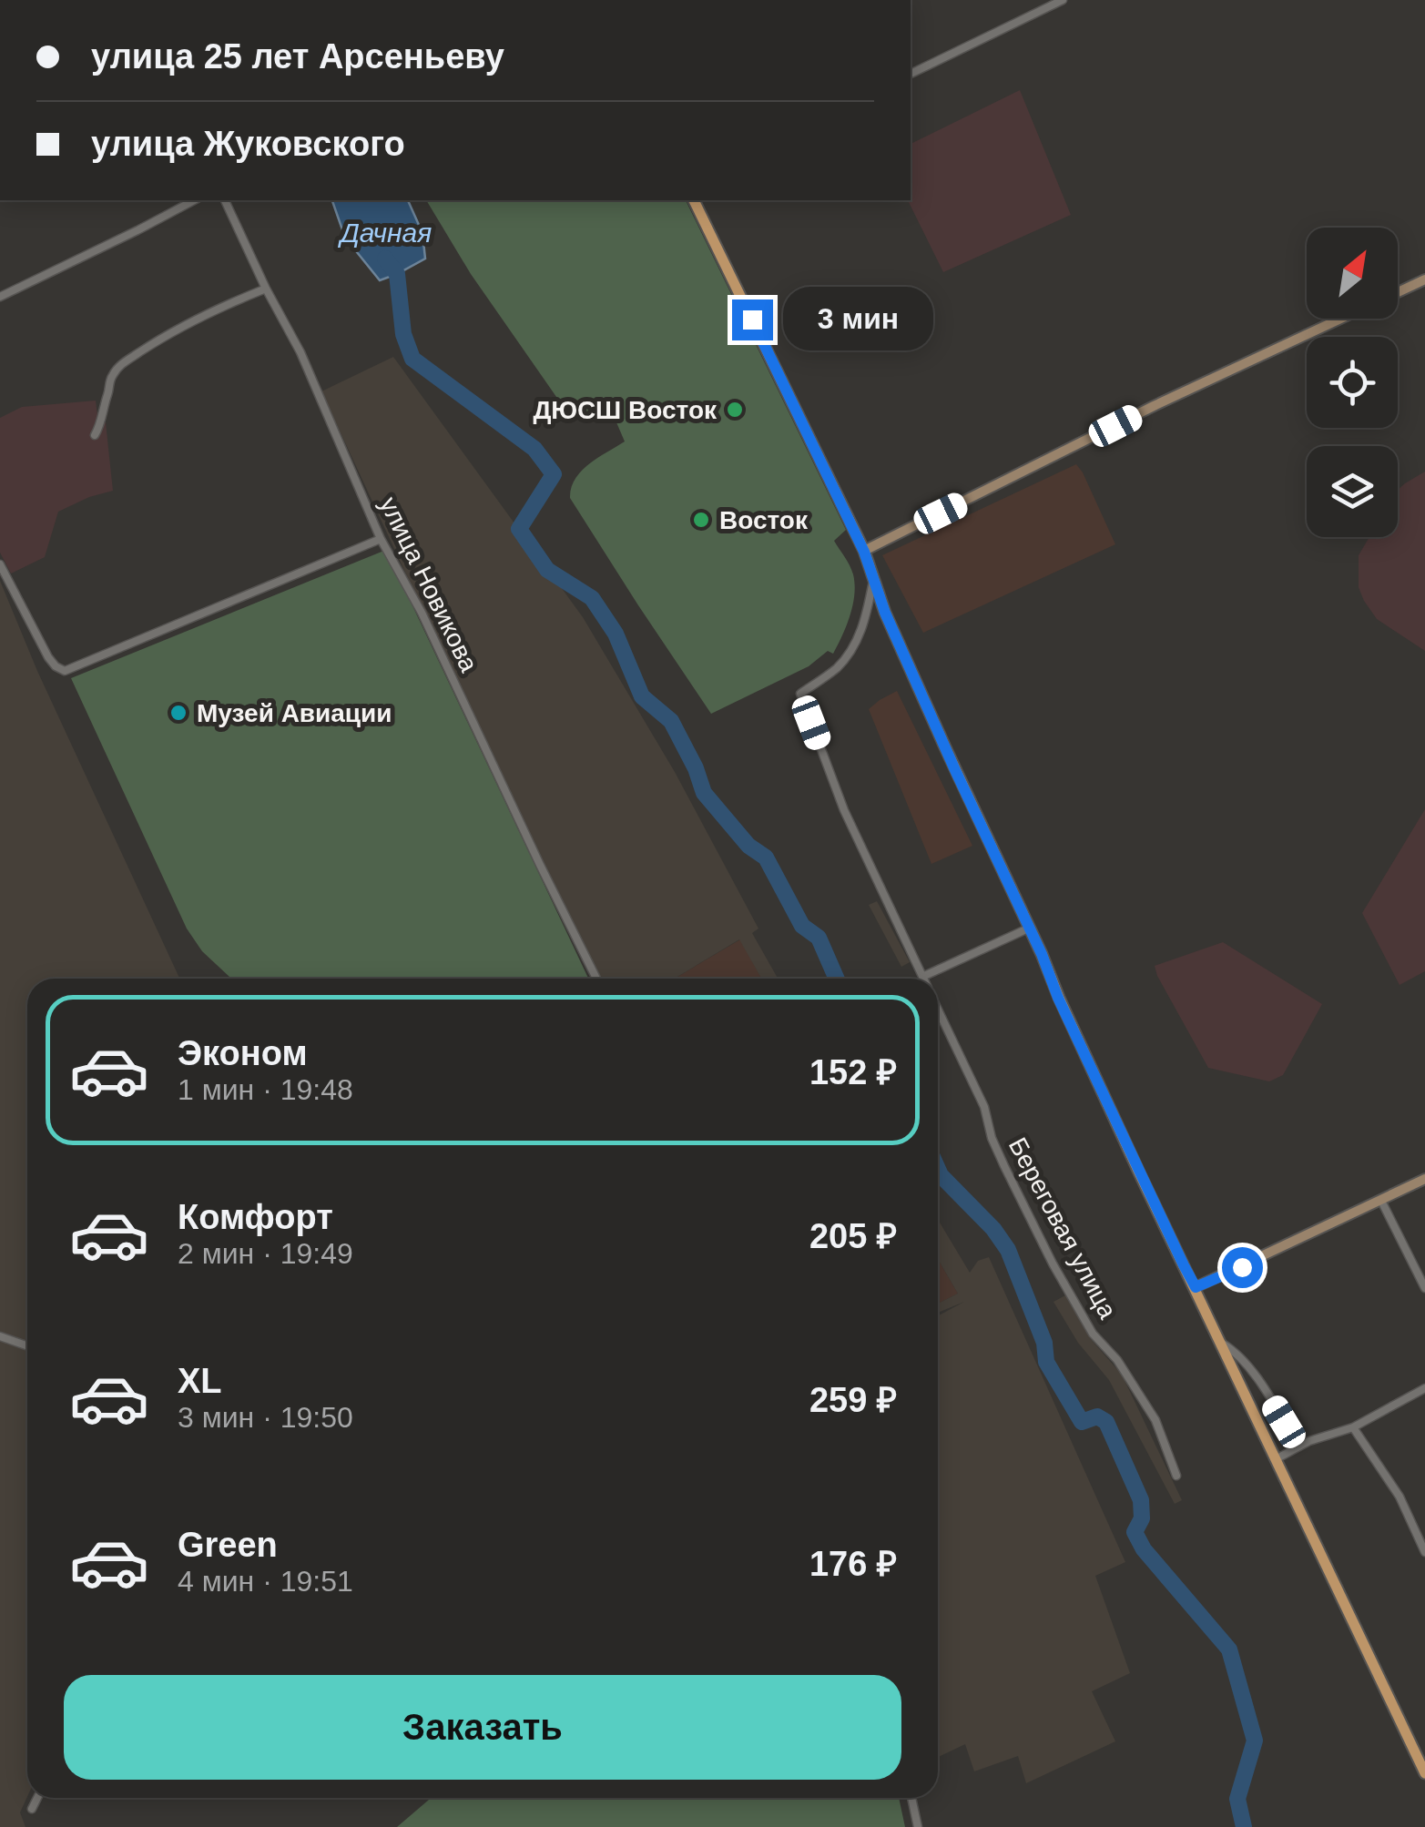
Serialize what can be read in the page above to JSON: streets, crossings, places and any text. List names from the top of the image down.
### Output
{
  "streets": {
    "street": ["улица Новикова", "Береговая улица"]
  },
  "water": ["Дачная"],
  "places": ["ДЮСШ Восток", "Восток", "Музей Авиации"],
  "north": "top right",
  "page": {
    "banner": ["улица 25 лет Арсеньеву", "улица Жуковского"],
    "bubble": "3 мин",
    "list": [
      {
        "name": "Эконом",
        "note": "1 мин · 19:48",
        "value": "152 ₽"
      },
      {
        "name": "Комфорт",
        "note": "2 мин · 19:49",
        "value": "205 ₽"
      },
      {
        "name": "XL",
        "note": "3 мин · 19:50",
        "value": "259 ₽"
      },
      {
        "name": "Green",
        "note": "4 мин · 19:51",
        "value": "176 ₽"
      }
    ],
    "buttons": "Заказать"
  }
}
